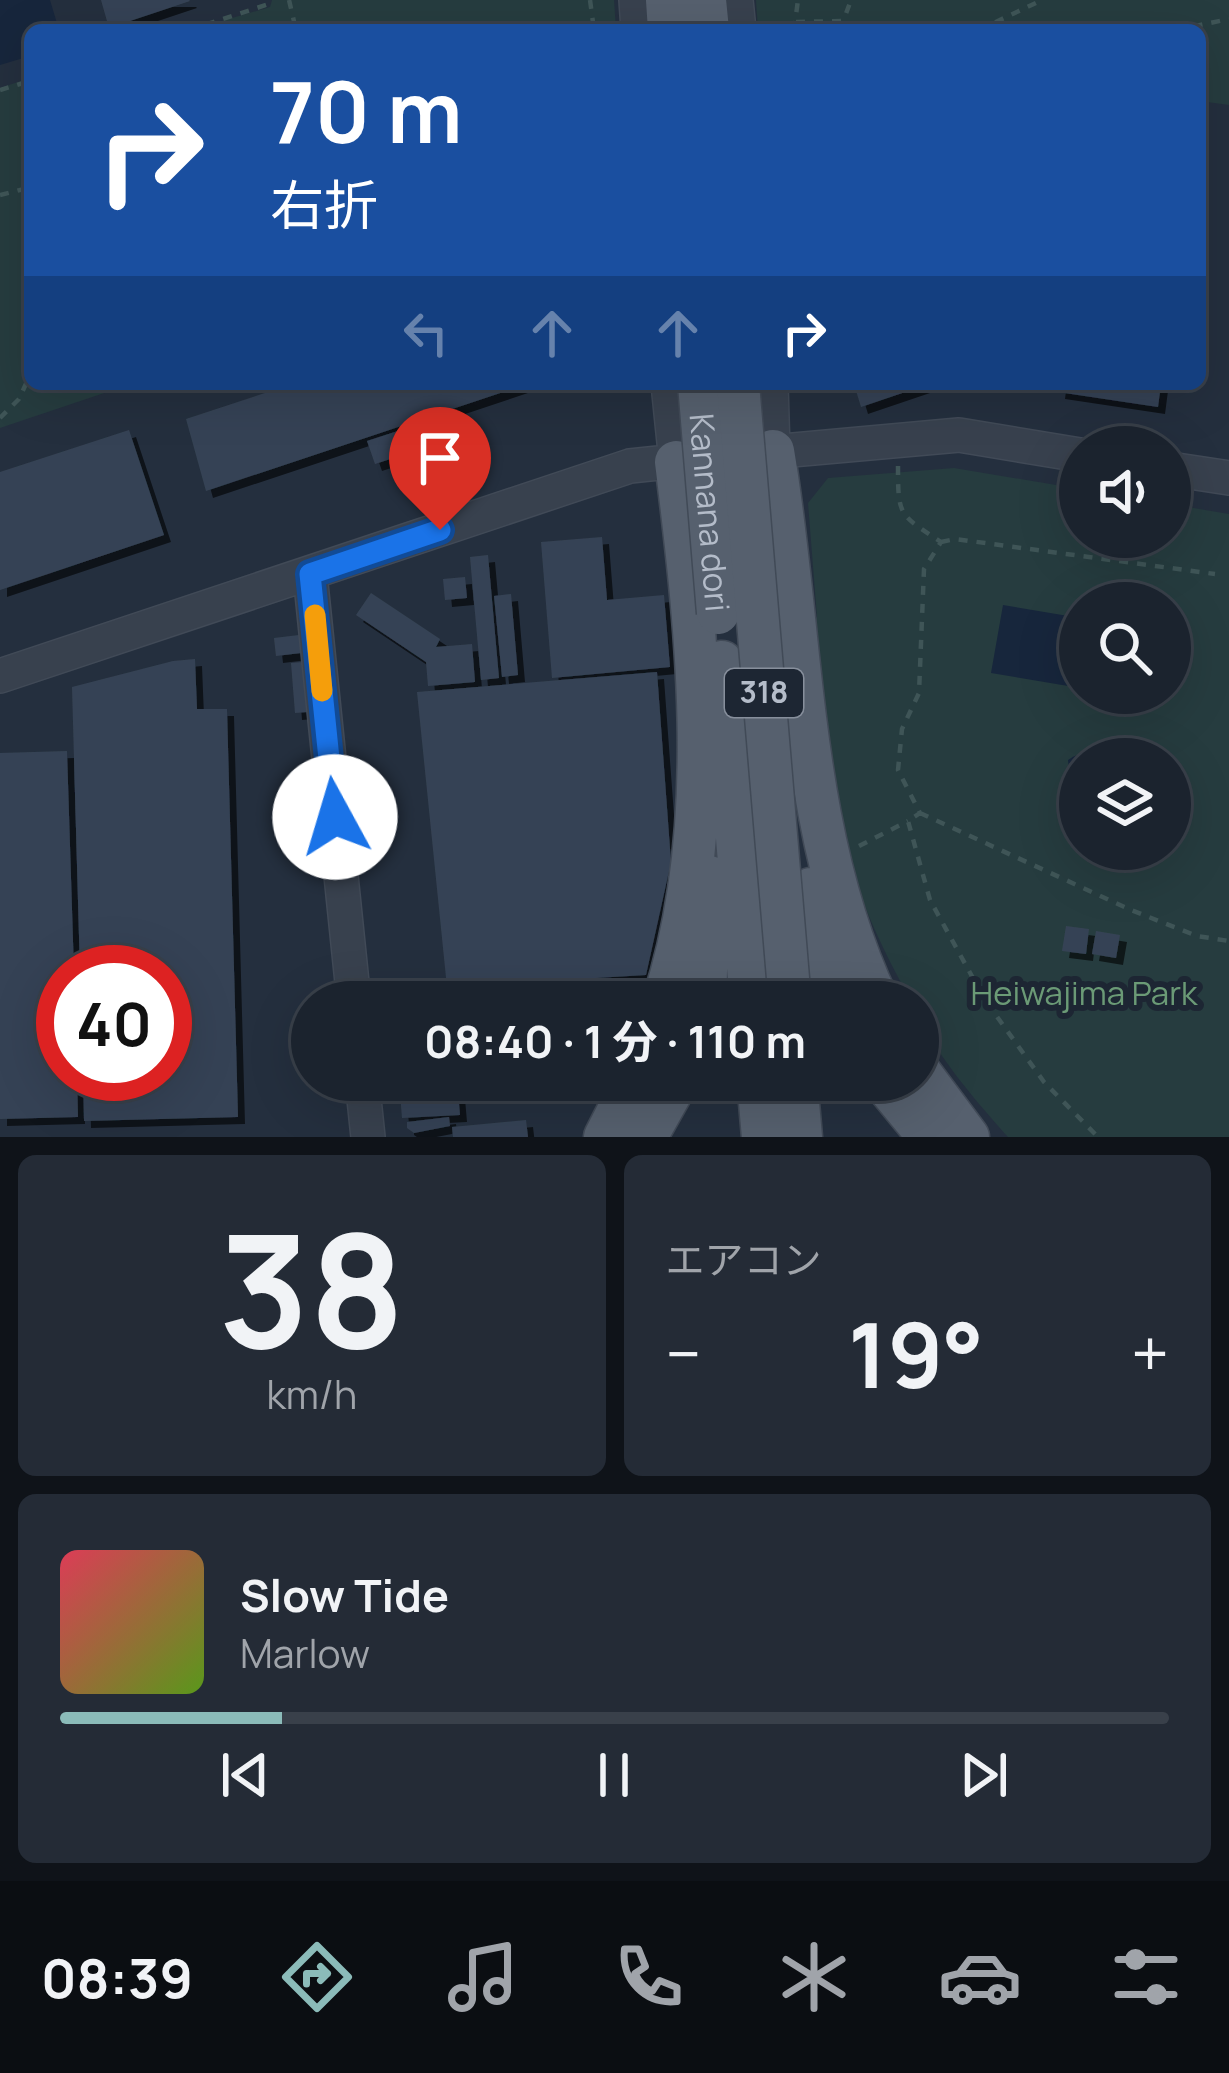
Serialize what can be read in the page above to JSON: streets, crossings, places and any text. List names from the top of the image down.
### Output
{
  "streets": {
    "main road": ["Kannana dori", "318"]
  },
  "parks": ["Heiwajima Park"],
  "page": {
    "turn": ["70 m", "右折"],
    "limit": "40",
    "trip": "08:40 · 1 分 · 110 m",
    "tile": [
      ["38", "km/h"],
      "エアコン"
    ],
    "heat": ["−", "19°", "+"],
    "song": ["Slow Tide", "Marlow"],
    "tabs": "08:39"
  }
}
